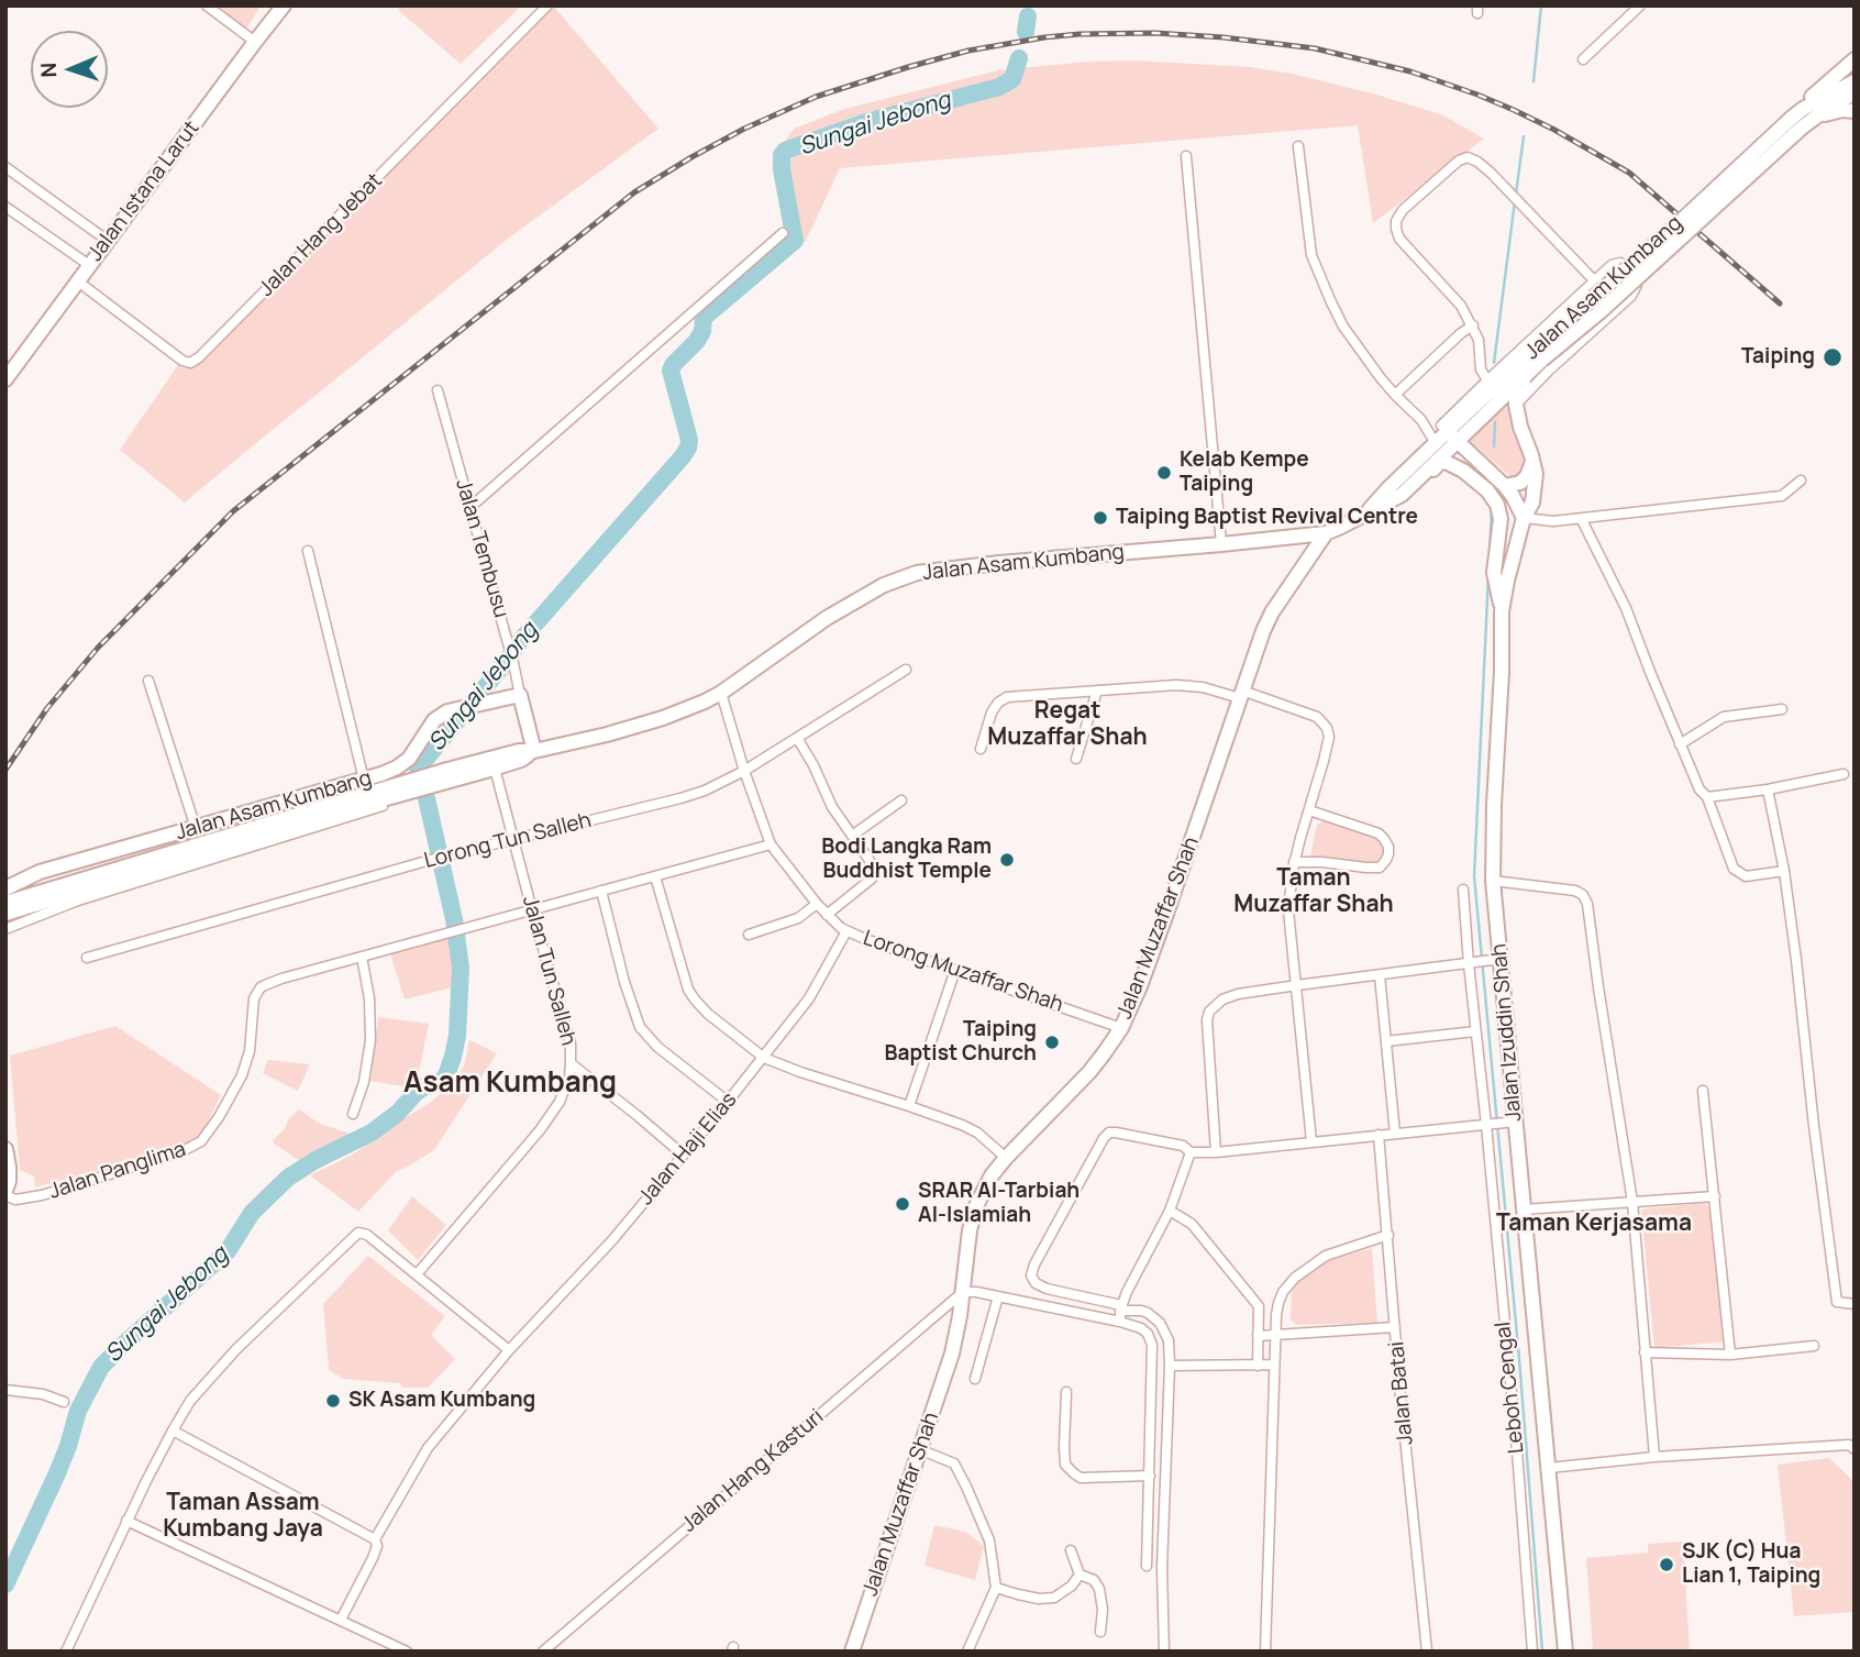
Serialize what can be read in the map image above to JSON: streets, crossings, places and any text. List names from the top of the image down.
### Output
{
  "streets": {
    "main road": [
      "Jalan Istana Larut",
      "Jalan Asam Kumbang",
      "Jalan Tembusu",
      "Jalan Muzaffar Shah",
      "Jalan Izuddin Shah",
      "Jalan Panglima"
    ],
    "street": [
      "Jalan Hang Jebat",
      "Lorong Tun Salleh",
      "Jalan Tun Salleh",
      "Lorong Muzaffar Shah",
      "Jalan Haji Elias",
      "Leboh Cengal",
      "Jalan Batai",
      "Jalan Hang Kasturi"
    ]
  },
  "crossings": [
    ["Jalan Istana Larut", "Jalan Hang Jebat"],
    ["Jalan Asam Kumbang", "Jalan Tembusu"],
    ["Jalan Asam Kumbang", "Jalan Muzaffar Shah"],
    ["Jalan Asam Kumbang", "Jalan Tun Salleh"],
    ["Jalan Asam Kumbang", "Lorong Muzaffar Shah"],
    ["Lorong Tun Salleh", "Jalan Tun Salleh"],
    ["Lorong Tun Salleh", "Lorong Muzaffar Shah"],
    ["Jalan Muzaffar Shah", "Lorong Muzaffar Shah"],
    ["Jalan Muzaffar Shah", "Jalan Hang Kasturi"],
    ["Lorong Muzaffar Shah", "Jalan Haji Elias"],
    ["Jalan Izuddin Shah", "Leboh Cengal"]
  ],
  "districts": [
    "Regat Muzaffar Shah",
    "Taman Muzaffar Shah",
    "Asam Kumbang",
    "Taman Kerjasama",
    "Taman Assam Kumbang Jaya"
  ],
  "water": ["Sungai Jebong"],
  "places": [
    "Taiping",
    "Kelab Kempe Taiping",
    "Taiping Baptist Revival Centre",
    "Bodi Langka Ram Buddhist Temple",
    "Taiping Baptist Church",
    "SRAR Al-Tarbiah Al-Islamiah",
    "SK Asam Kumbang",
    "SJK (C) Hua Lian 1, Taiping"
  ],
  "north": "left"
}
